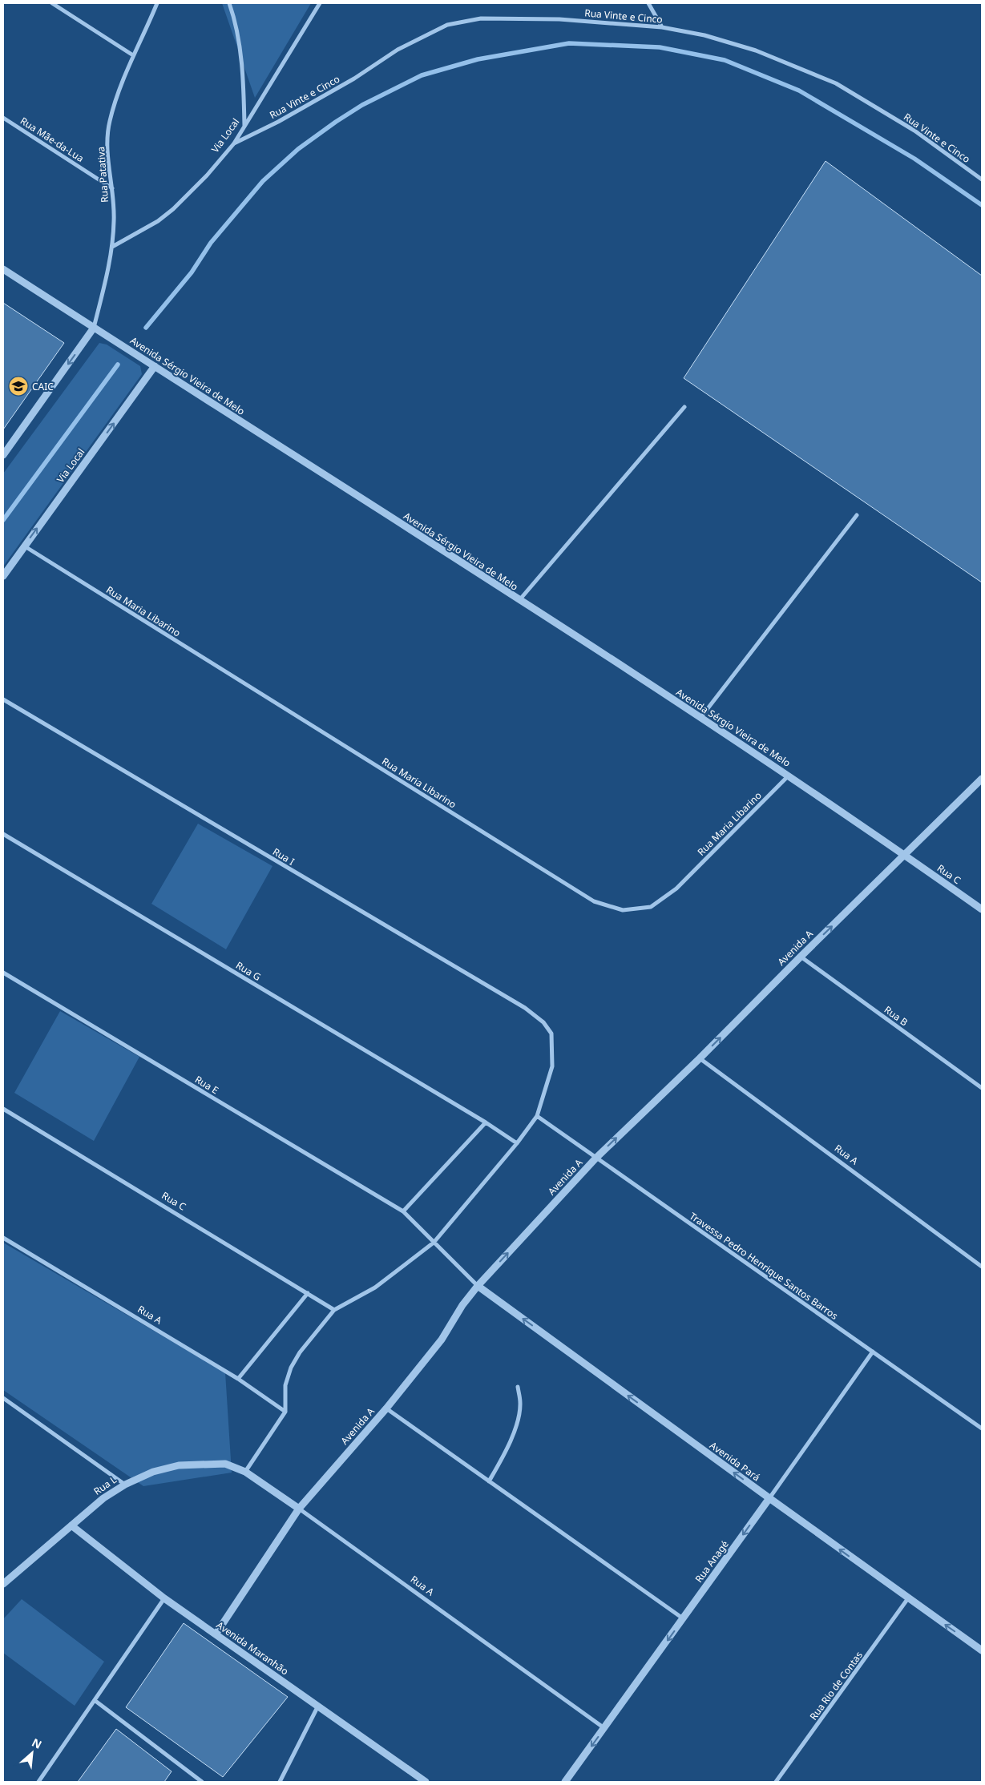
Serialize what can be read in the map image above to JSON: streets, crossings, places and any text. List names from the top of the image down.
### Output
{
  "streets": {
    "street": [
      "Rua Vinte e Cinco",
      "Via Local",
      "Rua Mãe-da-Lua",
      "Rua Patativa",
      "Avenida Sérgio Vieira de Melo",
      "Rua Maria Libarino",
      "Rua I",
      "Rua C",
      "Avenida A",
      "Rua G",
      "Rua B",
      "Rua E",
      "Rua A",
      "Travessa Pedro Henrique Santos Barros",
      "Avenida Pará",
      "Rua L",
      "Rua Anagé",
      "Avenida Maranhão",
      "Rua Rio de Contas"
    ]
  },
  "crossings": [
    ["Rua Vinte e Cinco", "Via Local"],
    ["Via Local", "Rua Patativa"],
    ["Via Local", "Avenida Sérgio Vieira de Melo"],
    ["Via Local", "Rua Maria Libarino"],
    ["Rua Mãe-da-Lua", "Rua Patativa"],
    ["Rua Patativa", "Avenida Sérgio Vieira de Melo"],
    ["Avenida Sérgio Vieira de Melo", "Rua Maria Libarino"],
    ["Avenida Sérgio Vieira de Melo", "Rua C"],
    ["Avenida Sérgio Vieira de Melo", "Avenida A"],
    ["Rua I", "Travessa Pedro Henrique Santos Barros"],
    ["Rua C", "Avenida A"],
    ["Avenida A", "Rua B"],
    ["Avenida A", "Rua E"],
    ["Avenida A", "Rua A"],
    ["Avenida A", "Travessa Pedro Henrique Santos Barros"],
    ["Avenida A", "Avenida Pará"],
    ["Avenida A", "Avenida Maranhão"],
    ["Rua E", "Avenida Pará"],
    ["Rua A", "Rua L"],
    ["Rua A", "Rua Anagé"],
    ["Travessa Pedro Henrique Santos Barros", "Rua Anagé"],
    ["Avenida Pará", "Rua Anagé"],
    ["Avenida Pará", "Rua Rio de Contas"],
    ["Rua L", "Avenida Maranhão"]
  ],
  "one_way": [
    "Via Local",
    "Avenida A",
    "Avenida Pará",
    "Rua Anagé"
  ],
  "places": {
    "school or university": ["CAIC"]
  },
  "north": "top right"
}
